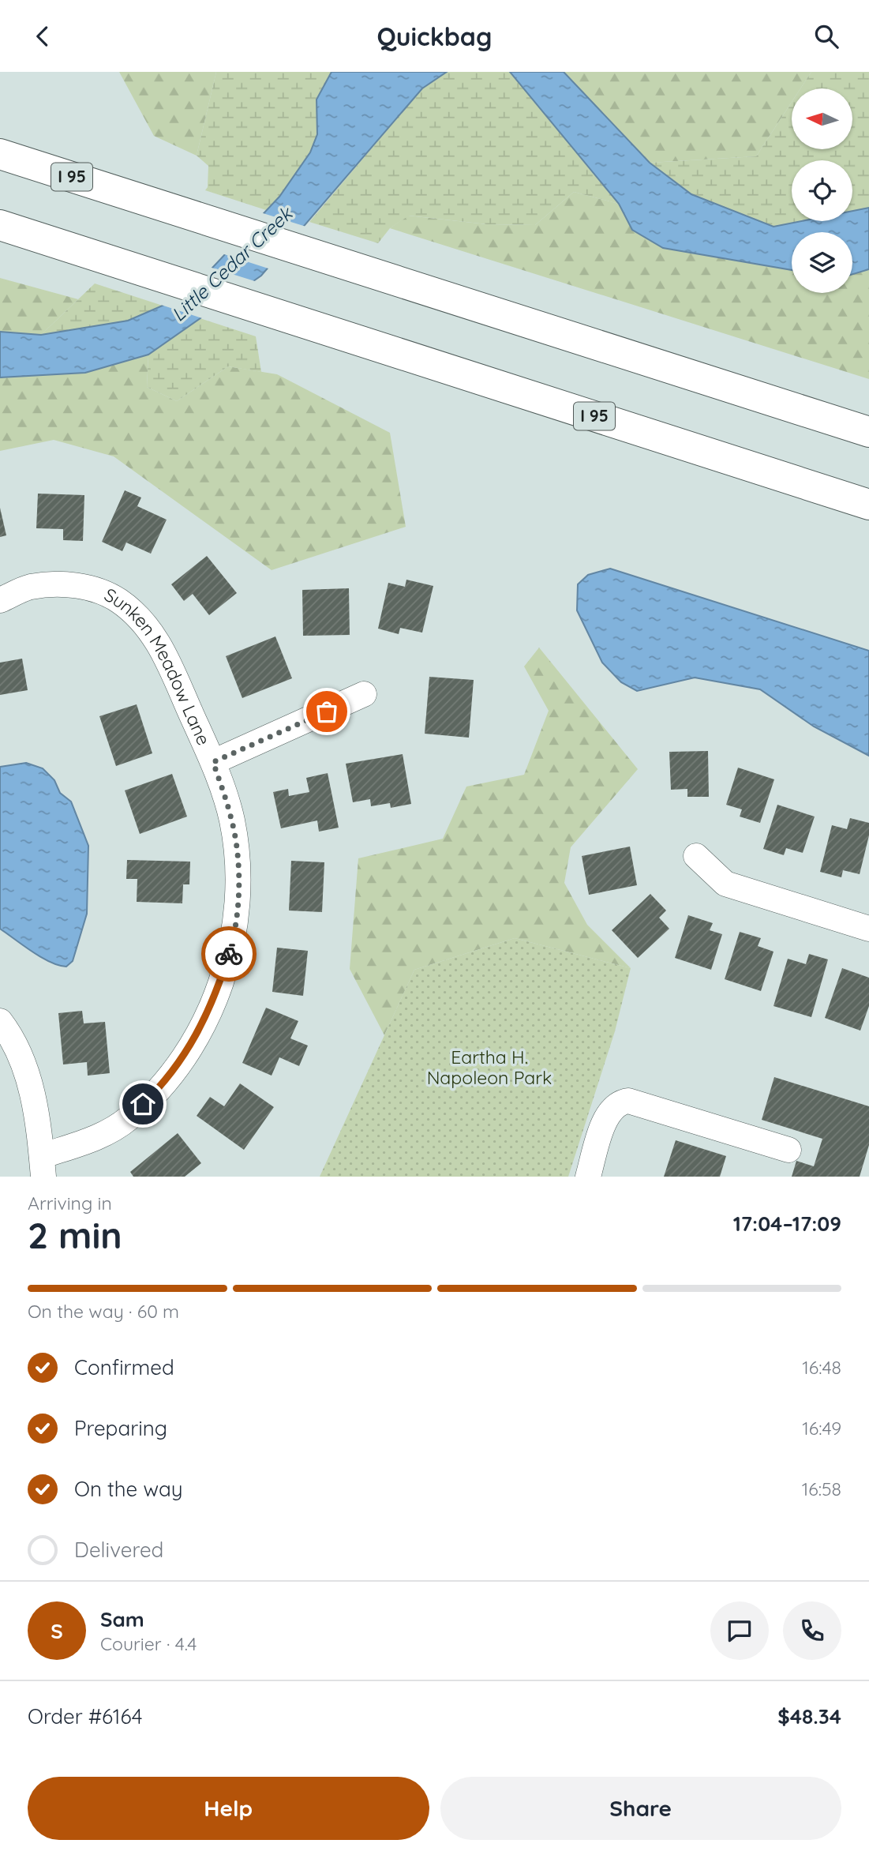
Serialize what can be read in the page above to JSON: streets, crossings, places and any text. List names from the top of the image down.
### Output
{
  "streets": {
    "highway": ["I 95"],
    "street": ["Sunken Meadow Lane"]
  },
  "water": ["Little Cedar Creek"],
  "parks": ["Eartha H. Napoleon Park"],
  "north": "left",
  "page": {
    "header": "Quickbag",
    "heading": ["2 min", "Arriving in", "17:04–17:09"],
    "panel": [
      "Sam",
      "Courier · 4.4",
      "Order #6164",
      "$48.34"
    ],
    "bar": "On the way · 60 m",
    "list": [
      ["Confirmed", "16:48"],
      ["Preparing", "16:49"],
      ["On the way", "16:58"],
      "Delivered"
    ],
    "round": "S",
    "buttons": ["Help", "Share"]
  }
}
